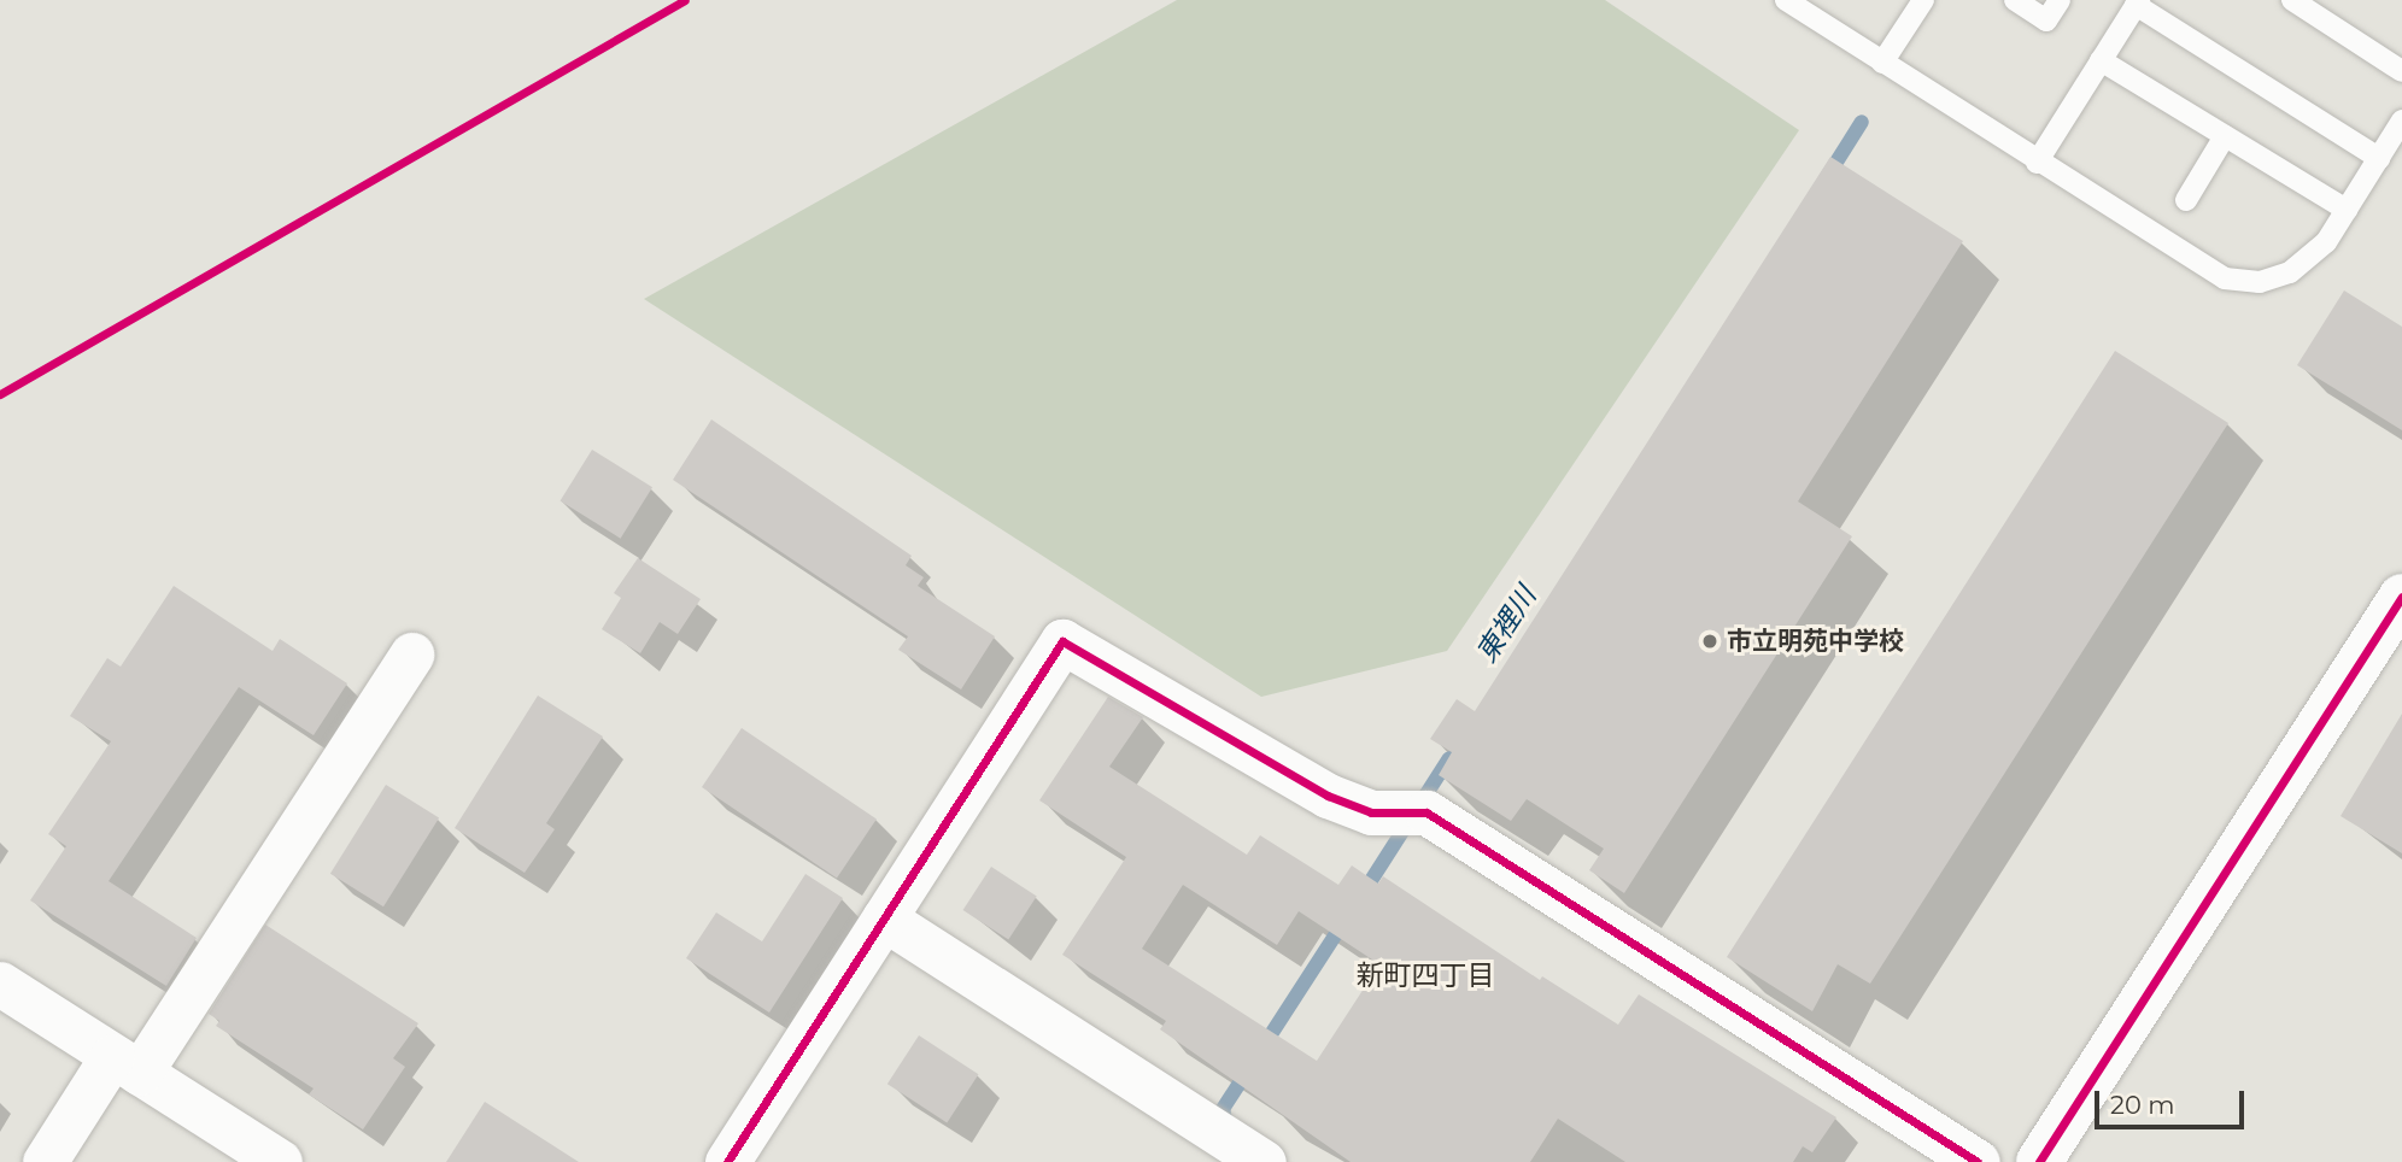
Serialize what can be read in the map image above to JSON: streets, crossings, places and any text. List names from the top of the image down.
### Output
{
  "districts": ["新町四丁目"],
  "water": ["東裡川"],
  "places": ["市立明苑中学校"],
  "scale_bar": "20 m"
}
